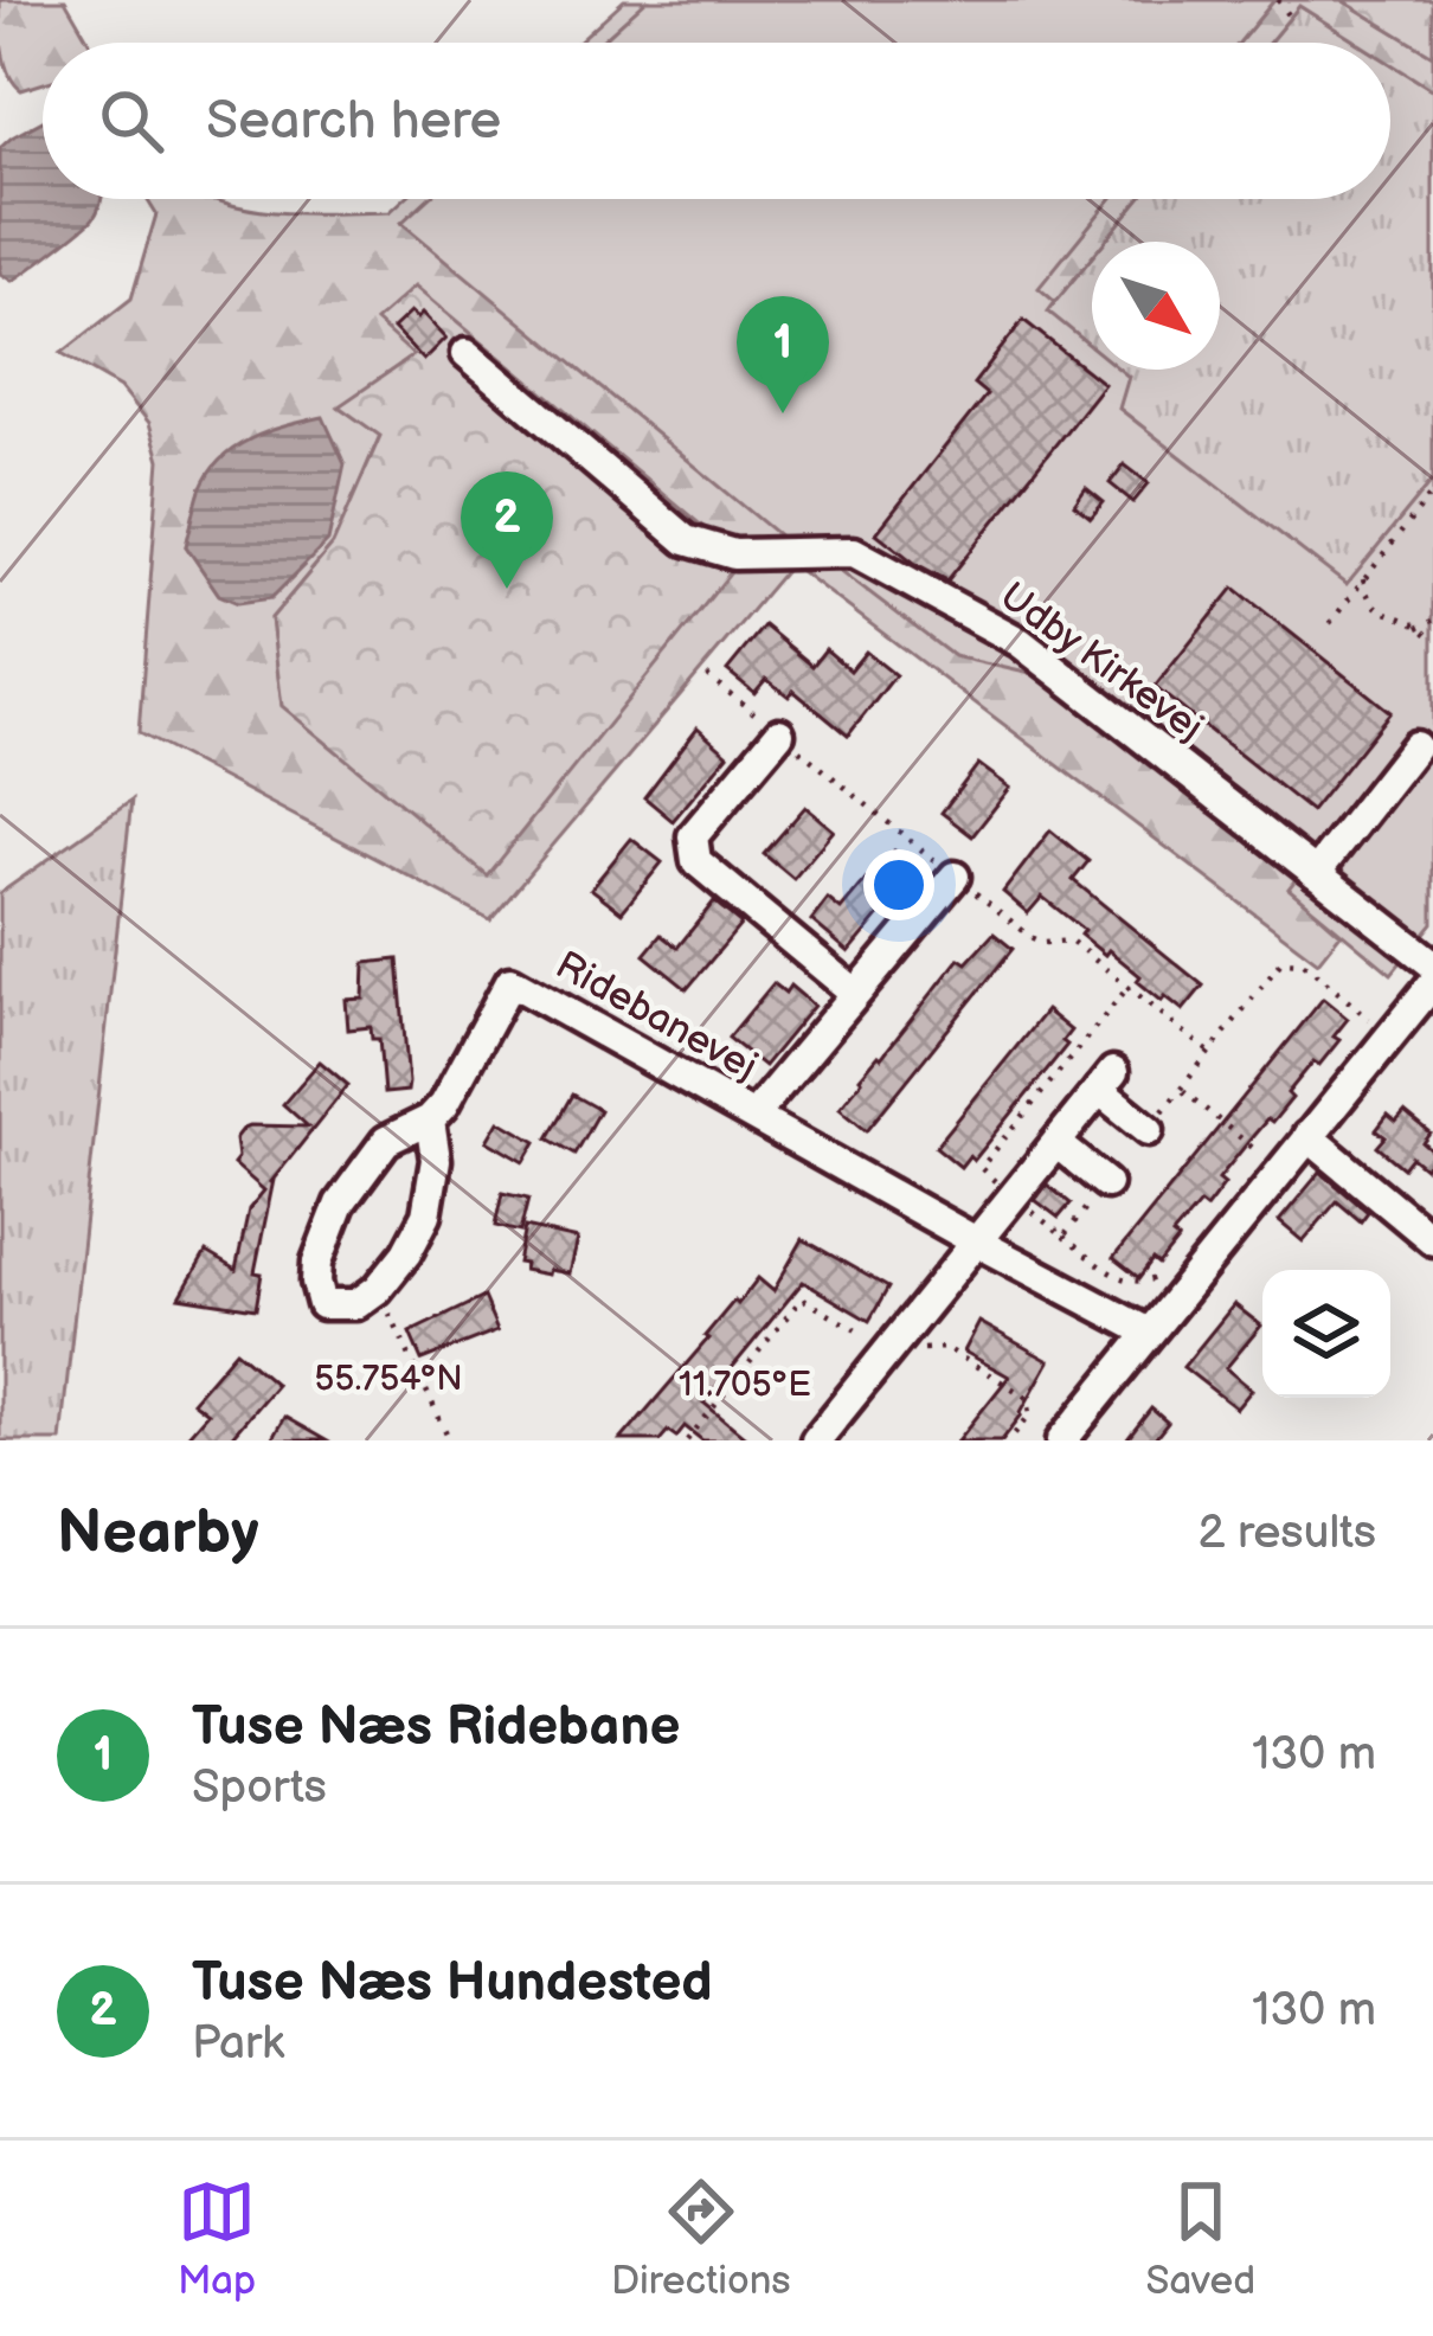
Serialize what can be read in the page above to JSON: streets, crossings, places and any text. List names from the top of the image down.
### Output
{
  "streets": {
    "street": ["Udby Kirkevej", "Ridebanevej"]
  },
  "north": "bottom right",
  "page": {
    "search": "Search here",
    "pins": ["1", "2"],
    "heading": ["Nearby", "2 results"],
    "list": [
      {
        "mark": "1",
        "name": "Tuse Næs Ridebane",
        "note": "Sports",
        "value": "130 m"
      },
      {
        "mark": "2",
        "name": "Tuse Næs Hundested",
        "note": "Park",
        "value": "130 m"
      }
    ],
    "nav": ["Map", "Directions", "Saved"]
  },
  "coordinates": ["55.754°N", "11.705°E"]
}
